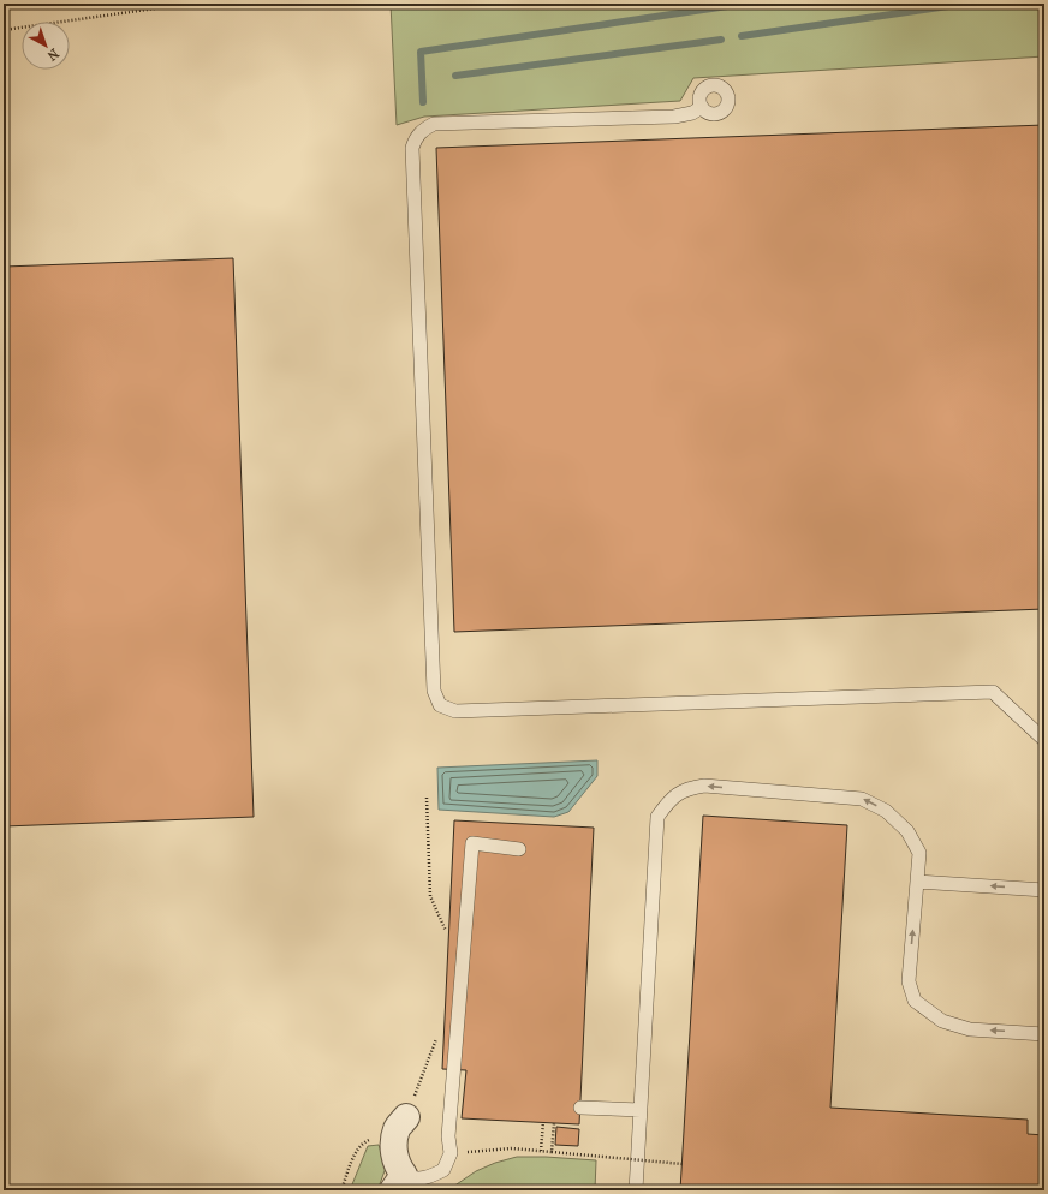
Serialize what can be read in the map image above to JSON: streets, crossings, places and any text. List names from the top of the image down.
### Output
{
  "north": "bottom right"
}
